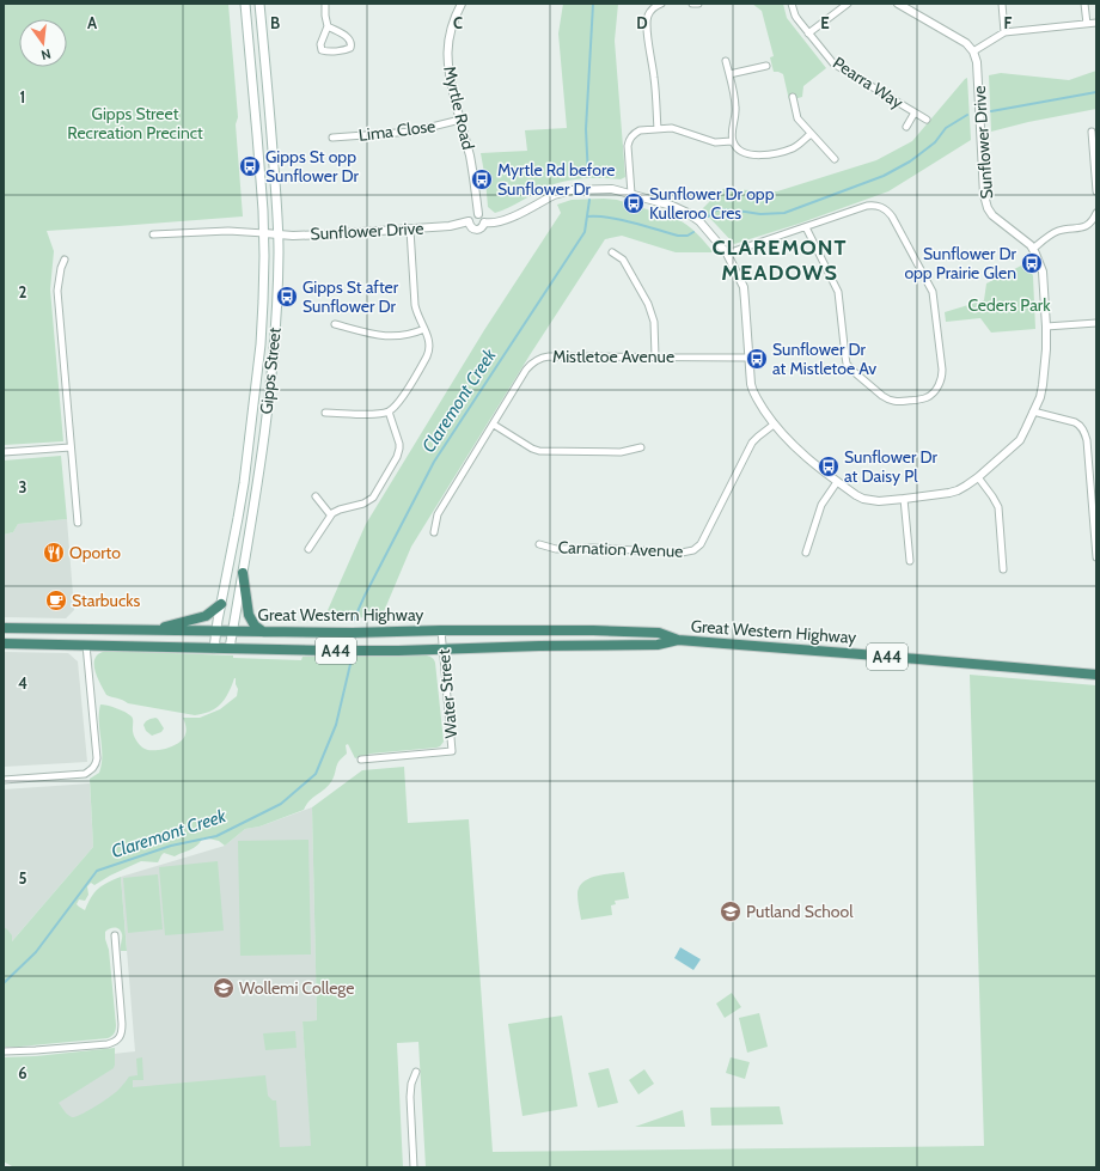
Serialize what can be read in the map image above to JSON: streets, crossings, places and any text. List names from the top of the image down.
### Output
{
  "streets": {
    "highway": ["Great Western Highway", "A44"],
    "main road": ["Gipps Street"],
    "street": [
      "Pearra Way",
      "Myrtle Road",
      "Lima Close",
      "Sunflower Drive",
      "Mistletoe Avenue",
      "Carnation Avenue",
      "Water Street"
    ]
  },
  "crossings": [
    ["Myrtle Road", "Lima Close"],
    ["Myrtle Road", "Sunflower Drive"],
    ["Sunflower Drive", "Mistletoe Avenue"],
    ["Sunflower Drive", "Gipps Street"],
    ["Sunflower Drive", "Carnation Avenue"],
    ["Gipps Street", "Great Western Highway"],
    ["Great Western Highway", "Water Street"]
  ],
  "districts": ["CLAREMONT MEADOWS"],
  "water": ["Claremont Creek"],
  "parks": ["Gipps Street Recreation Precinct", "Ceders Park"],
  "places": {
    "bus stop": [
      "Gipps St opp Sunflower Dr",
      "Myrtle Rd before Sunflower Dr",
      "Sunflower Dr opp Kulleroo Cres",
      "Sunflower Dr opp Prairie Glen",
      "Gipps St after Sunflower Dr",
      "Sunflower Dr at Mistletoe Av",
      "Sunflower Dr at Daisy Pl"
    ],
    "restaurant": ["Oporto"],
    "cafe": ["Starbucks"],
    "school or university": ["Putland School", "Wollemi College"]
  },
  "north": "bottom",
  "grid": {
    "columns": [
      "A",
      "B",
      "C",
      "D",
      "E",
      "F"
    ],
    "rows": [
      "1",
      "2",
      "3",
      "4",
      "5",
      "6"
    ]
  }
}
